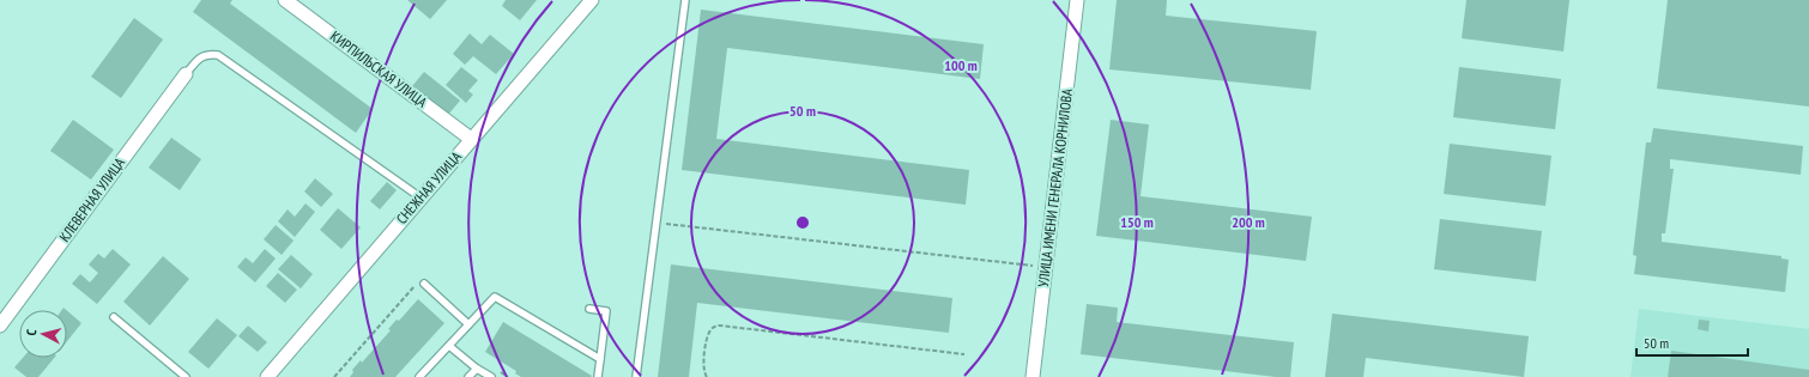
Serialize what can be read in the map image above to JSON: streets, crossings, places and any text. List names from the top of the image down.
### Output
{
  "streets": {
    "street": [
      "КИРПИЛЬСКАЯ УЛИЦА",
      "СНЕЖНАЯ УЛИЦА",
      "УЛИЦА ИМЕНИ ГЕНЕРАЛА КОРНИЛОВА",
      "КЛЕВЕРНАЯ УЛИЦА"
    ]
  },
  "crossings": [
    ["КИРПИЛЬСКАЯ УЛИЦА", "СНЕЖНАЯ УЛИЦА"]
  ],
  "scale_bar": "50 m",
  "north": "left",
  "rings": [
    "100 m",
    "50 m",
    "150 m",
    "200 m"
  ]
}
